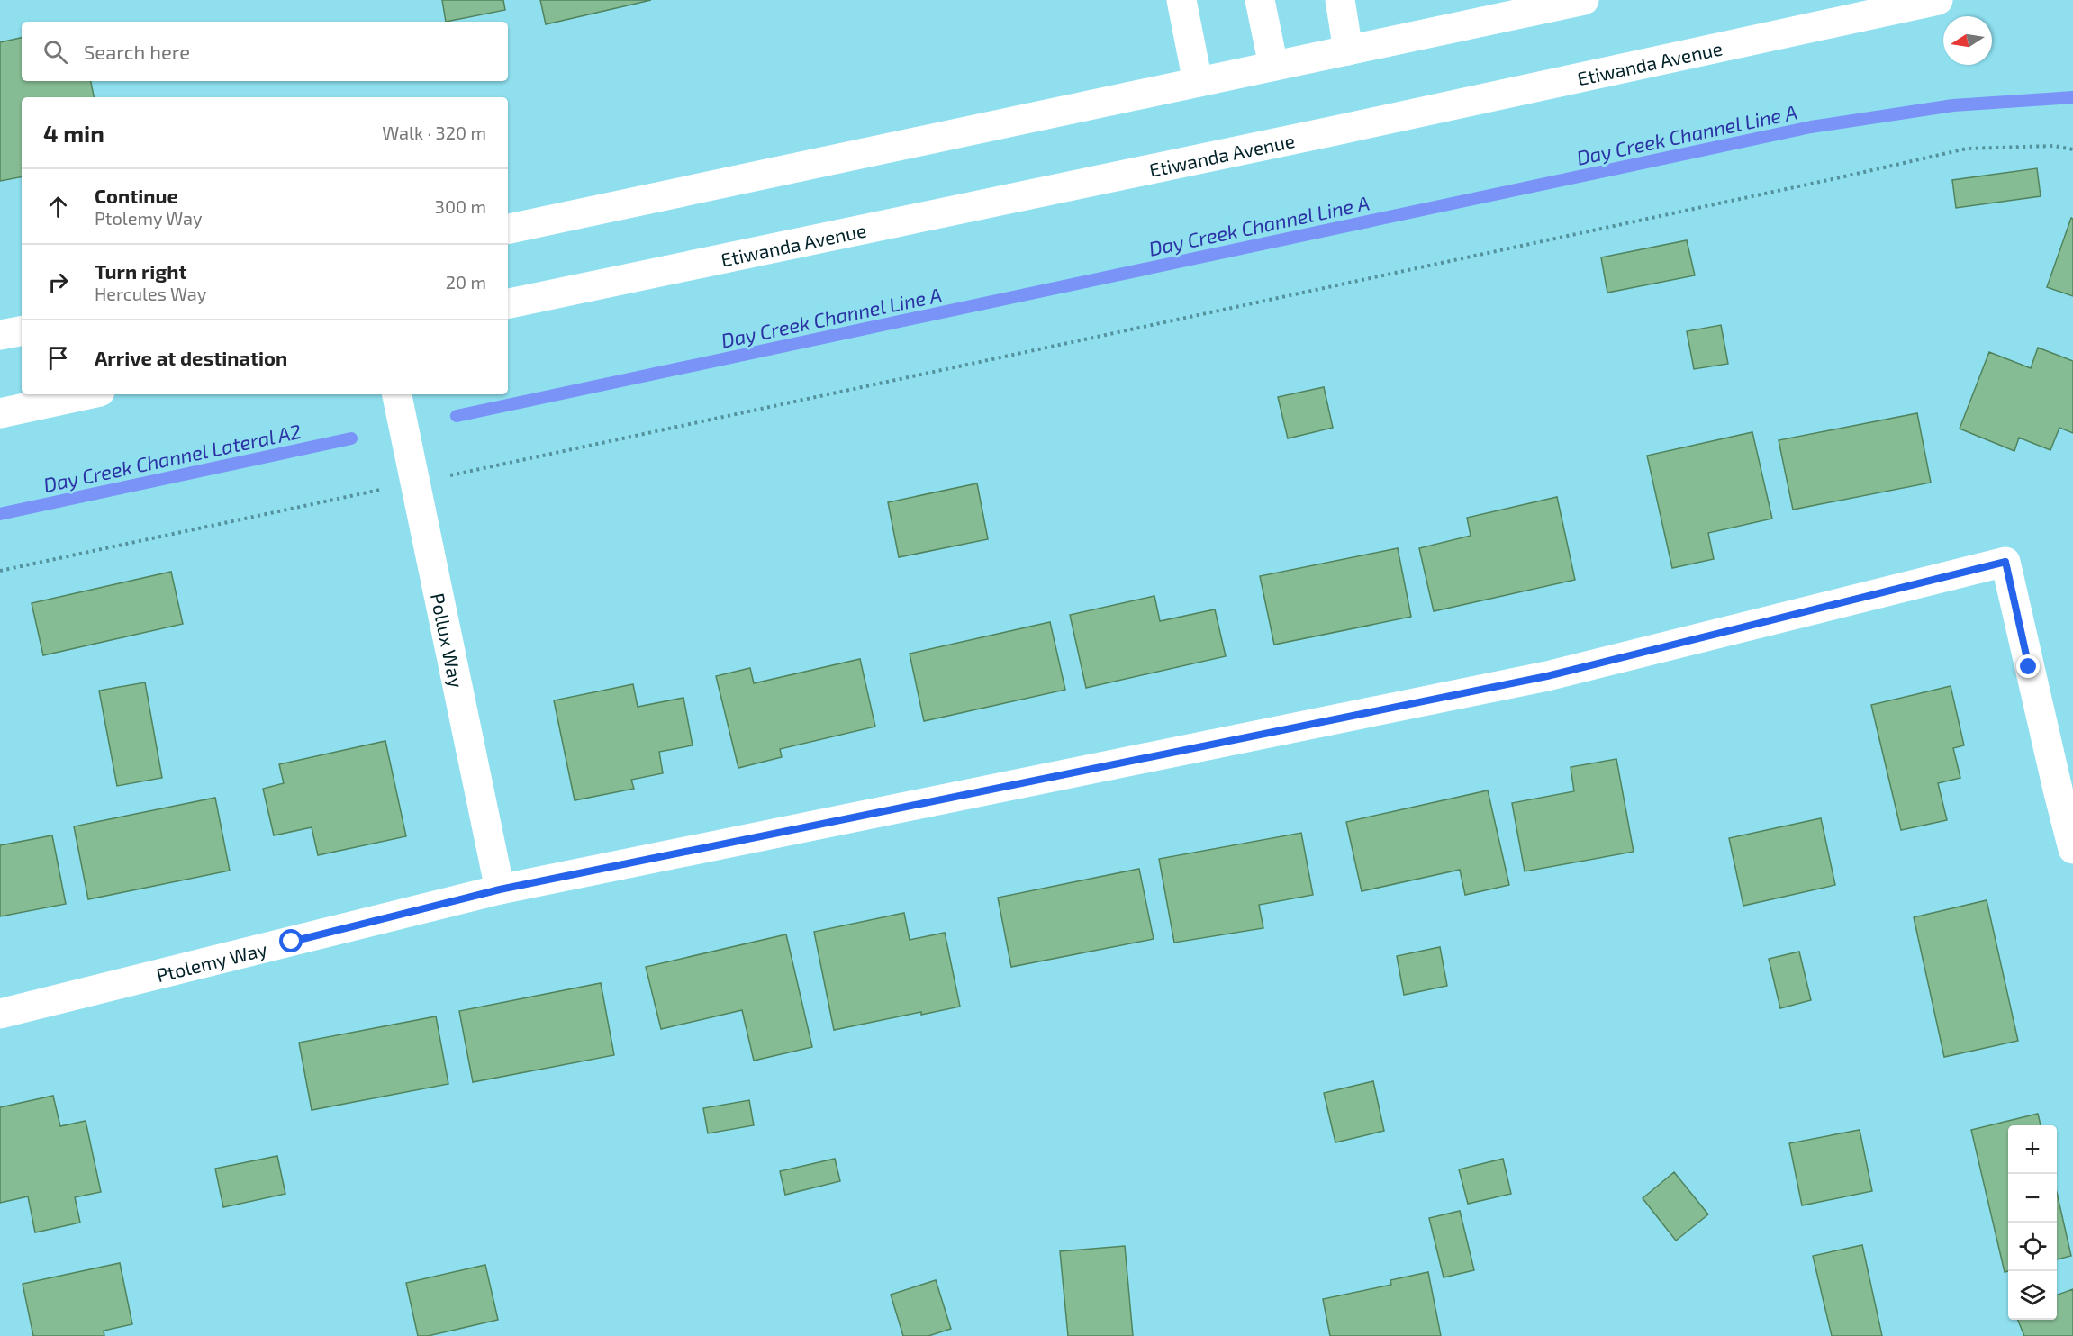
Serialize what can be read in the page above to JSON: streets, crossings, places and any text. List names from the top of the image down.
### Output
{
  "streets": {
    "street": ["Etiwanda Avenue", "Pollux Way", "Ptolemy Way"]
  },
  "crossings": [
    ["Pollux Way", "Ptolemy Way"]
  ],
  "water": ["Day Creek Channel Line A", "Day Creek Channel Lateral A2"],
  "north": "left",
  "page": {
    "search": "Search here",
    "heading": ["4 min", "Walk · 320 m"],
    "list": [
      ["Continue", "Ptolemy Way", "300 m"],
      ["Turn right", "Hercules Way", "20 m"],
      "Arrive at destination"
    ],
    "map_buttons": ["+", "−"]
  }
}
